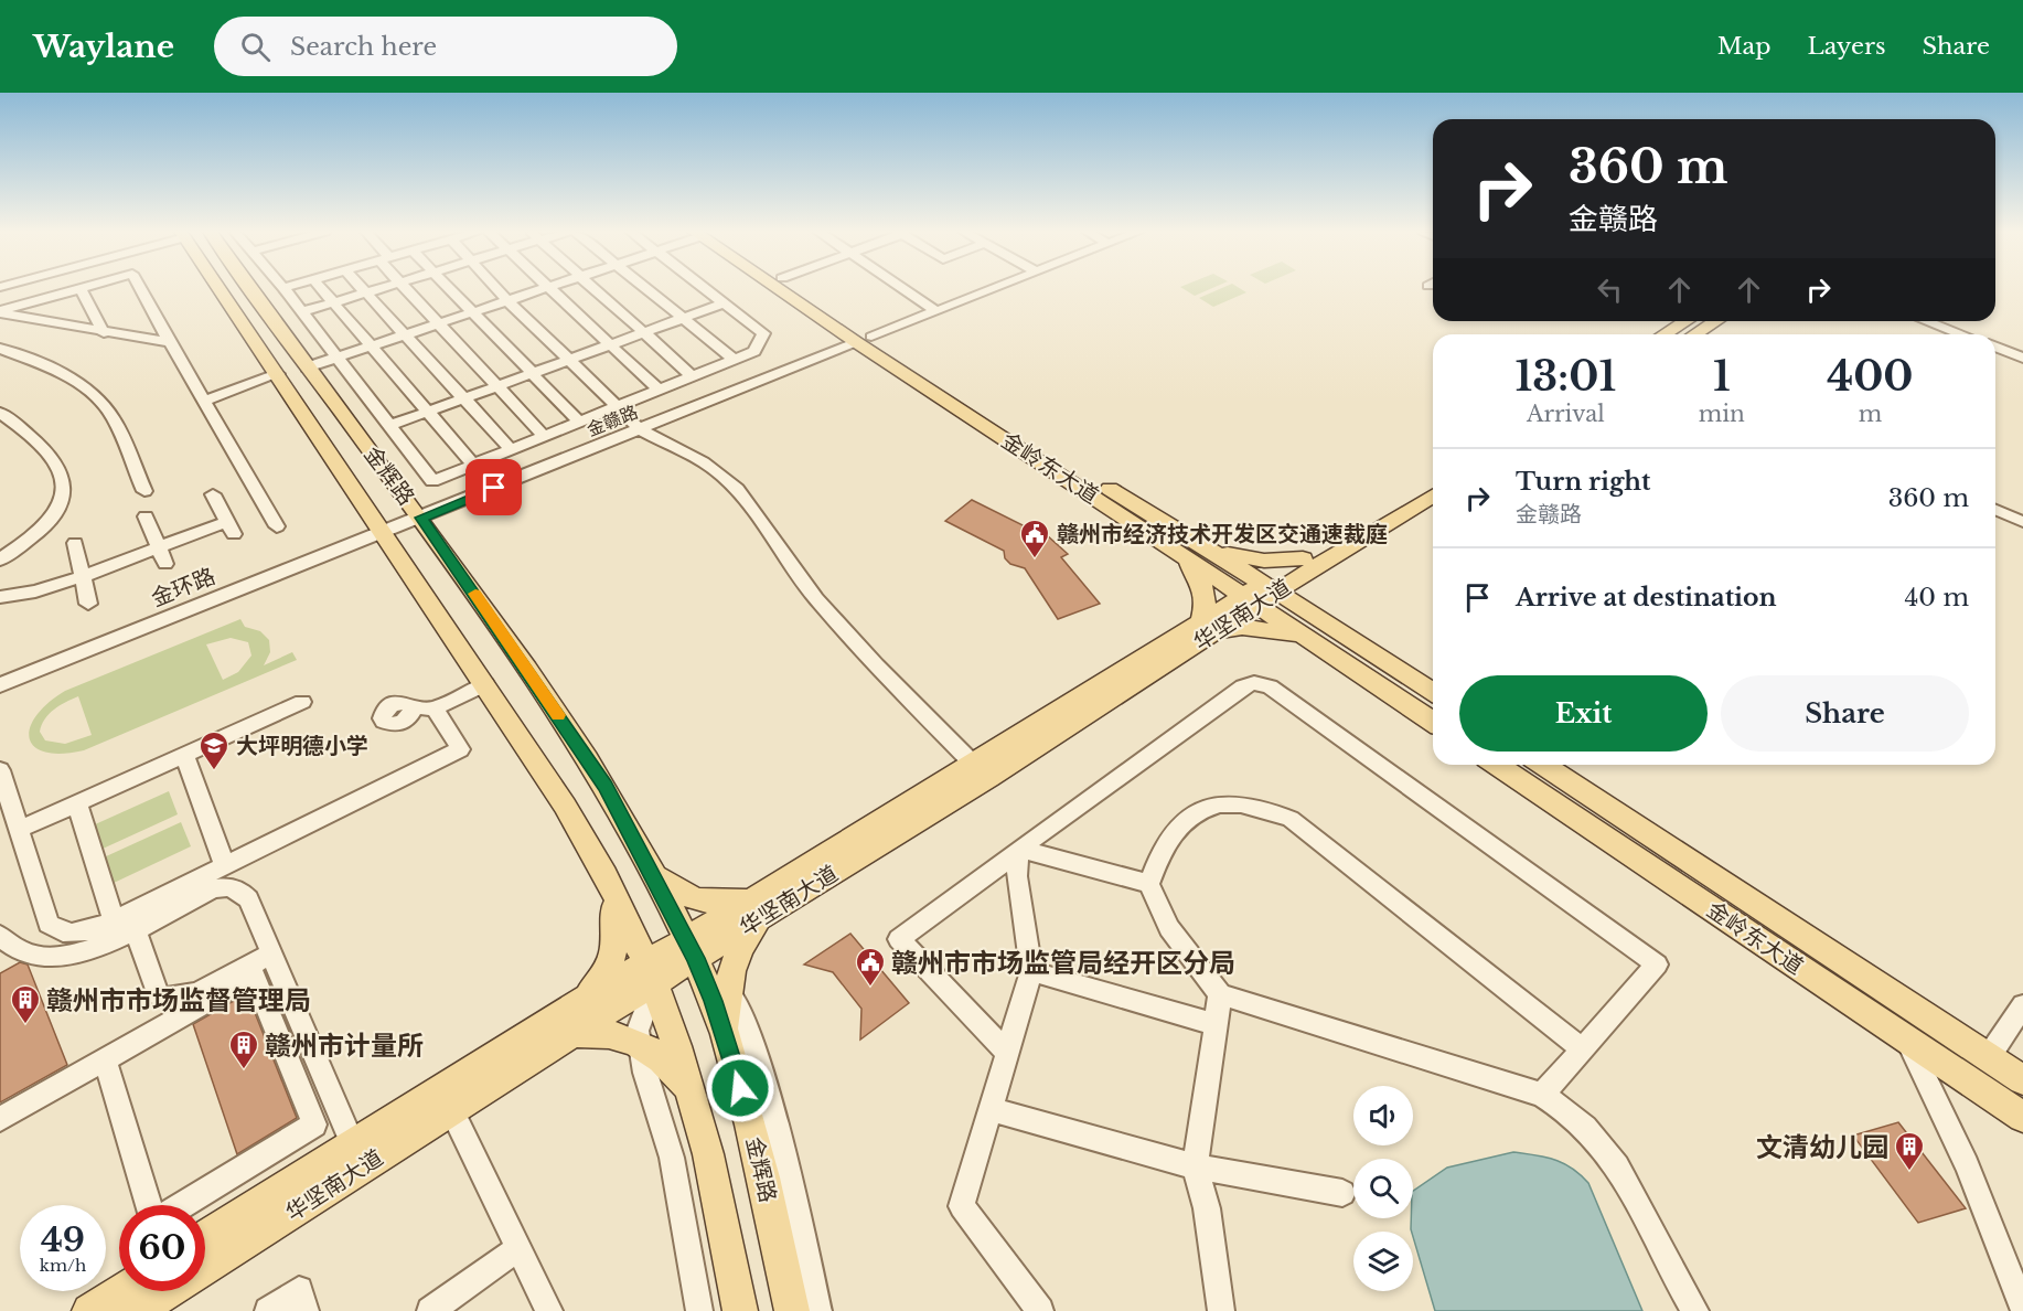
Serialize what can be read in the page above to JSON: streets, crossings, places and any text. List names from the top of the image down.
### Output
{
  "streets": {
    "main road": ["金岭东大道", "金辉路", "华坚南大道"],
    "street": ["金赣路", "金环路"]
  },
  "crossings": [
    ["金赣路", "金岭东大道"],
    ["金赣路", "金辉路"],
    ["金赣路", "金环路"],
    ["金岭东大道", "华坚南大道"],
    ["金辉路", "金环路"],
    ["金辉路", "华坚南大道"]
  ],
  "places": {
    "public building": ["赣州市经济技术开发区交通速裁庭", "赣州市市场监管局经开区分局"],
    "school or university": ["大坪明德小学"],
    "building": ["赣州市市场监督管理局", "赣州市计量所", "文清幼儿园"]
  },
  "page": {
    "header": "Waylane",
    "search": "Search here",
    "nav": ["Map", "Layers", "Share"],
    "turn": ["360 m", "金赣路"],
    "eta": [
      "13:01",
      "Arrival",
      "1",
      "min",
      "400",
      "m"
    ],
    "list": [
      {
        "name": "Turn right",
        "note": "金赣路",
        "value": "360 m"
      },
      {
        "name": "Arrive at destination",
        "value": "40 m"
      }
    ],
    "buttons": ["Exit", "Share"],
    "speed": "49 km/h",
    "limit": "60"
  }
}
